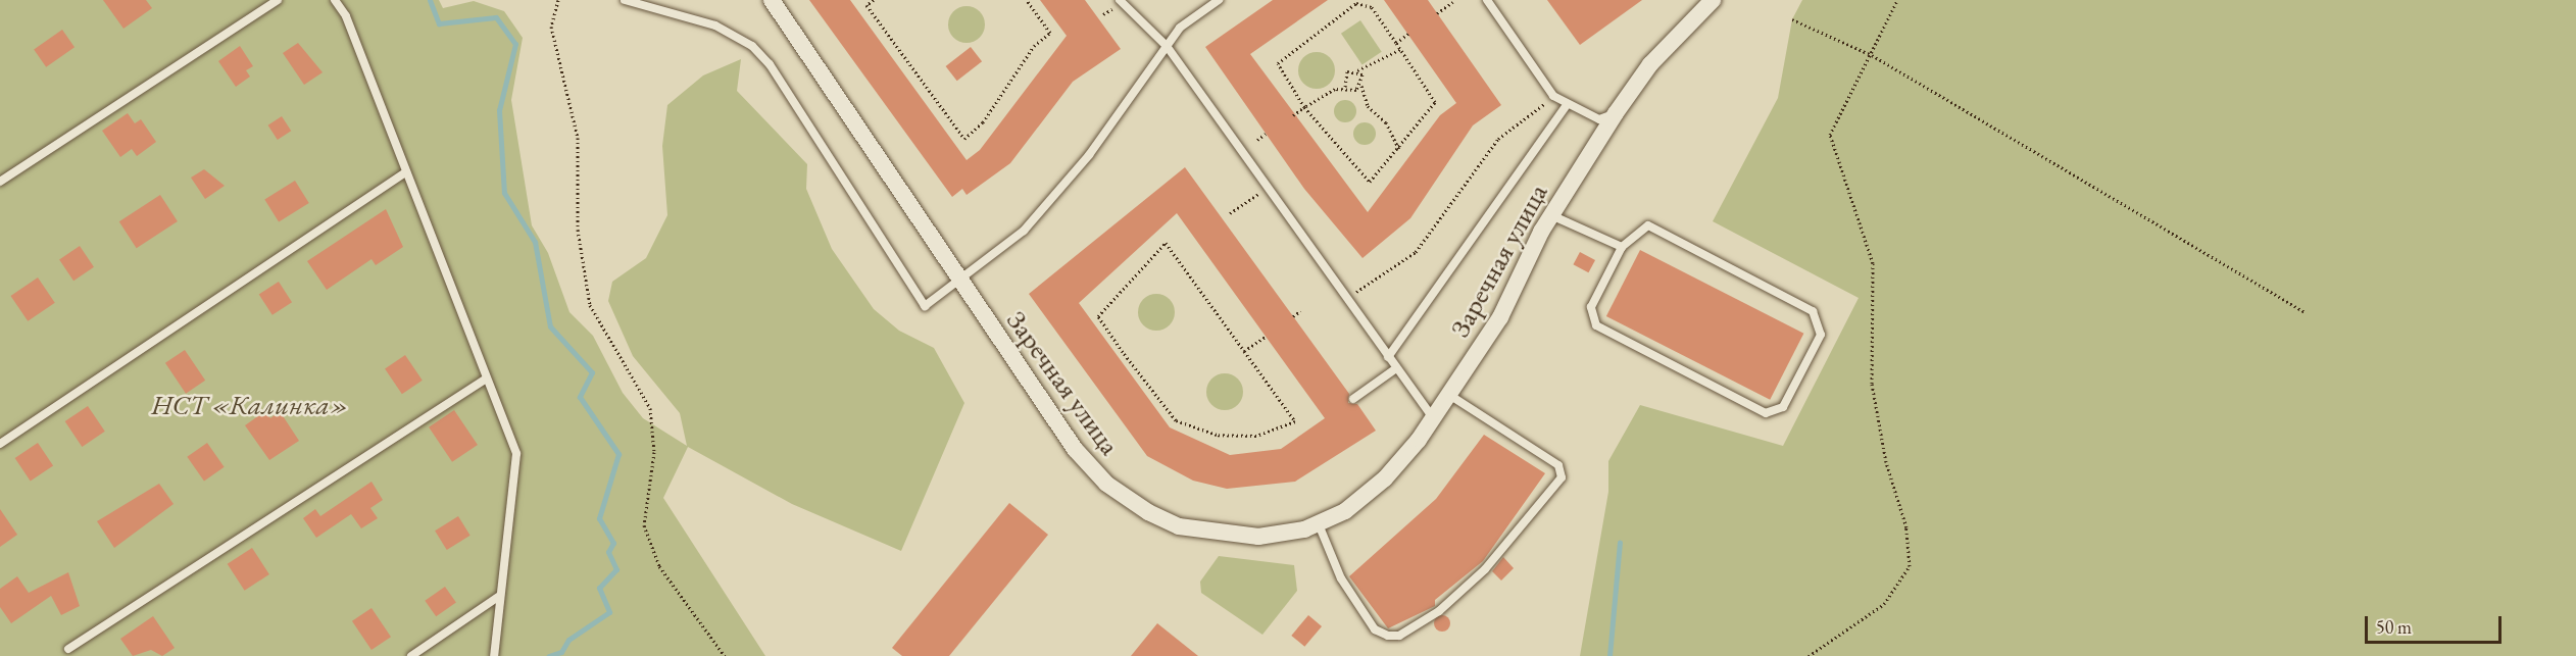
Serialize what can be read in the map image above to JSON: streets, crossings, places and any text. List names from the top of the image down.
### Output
{
  "streets": {
    "street": ["Заречная улица"]
  },
  "parks": ["НСТ «Калинка»"],
  "scale_bar": "50 m"
}
